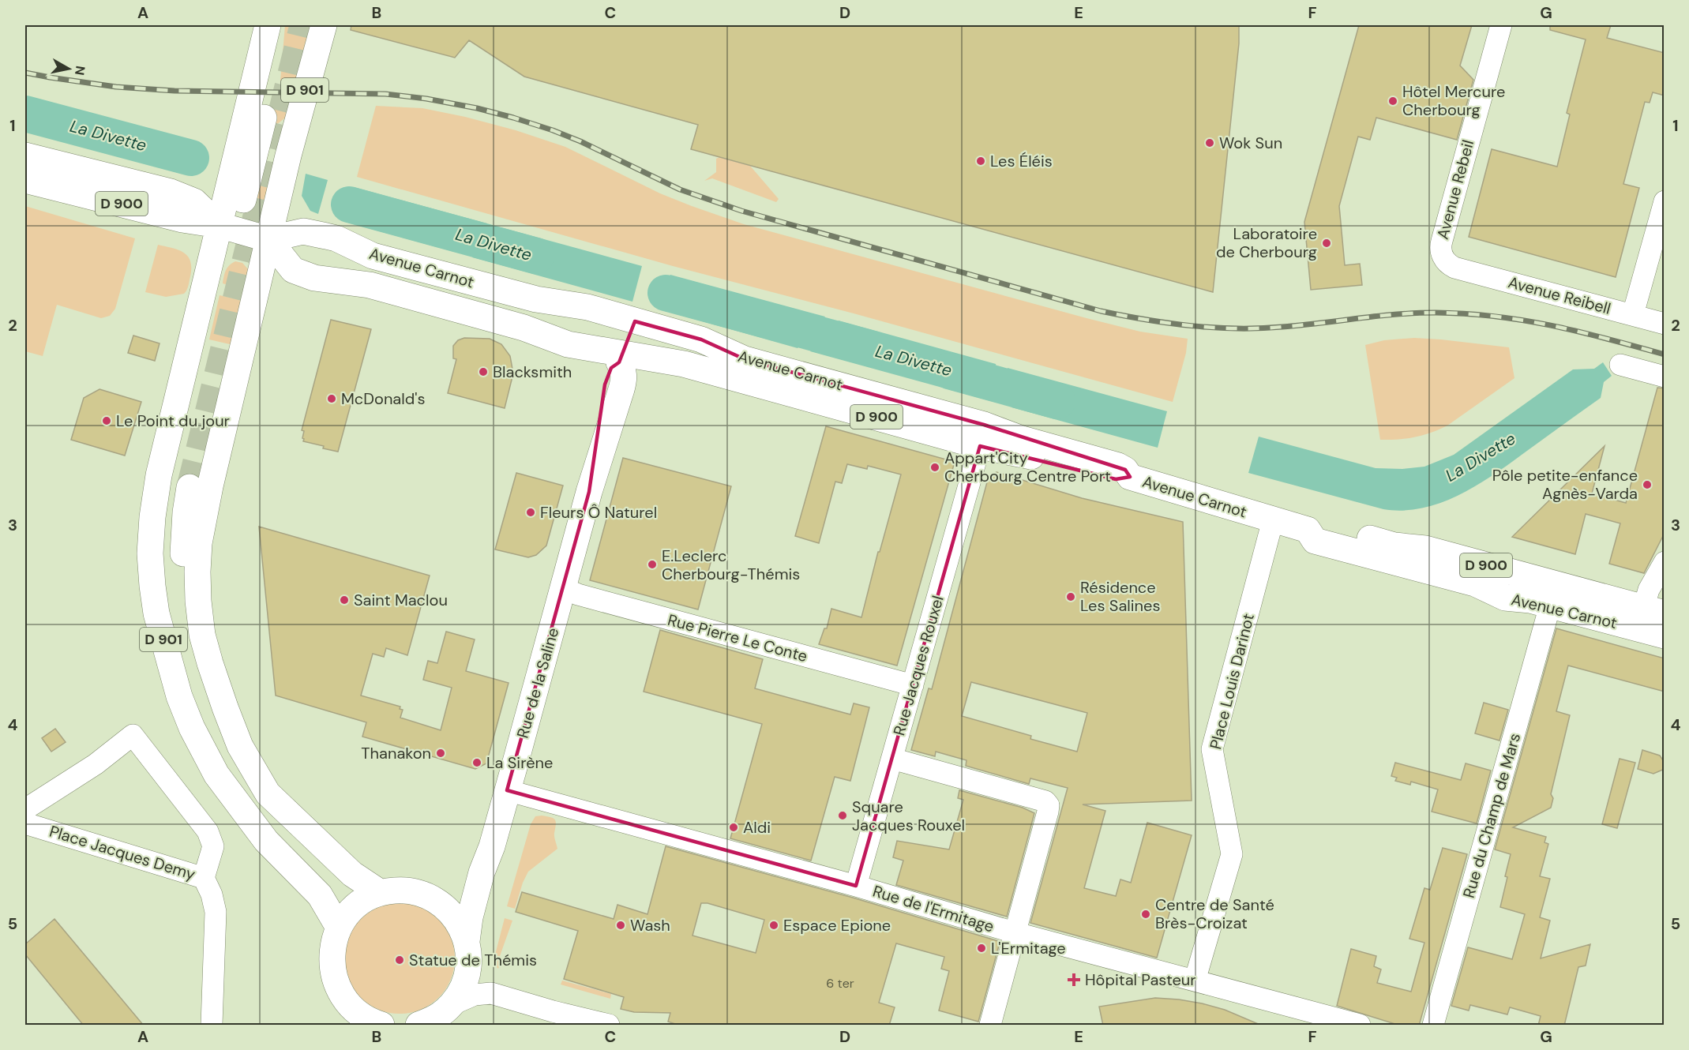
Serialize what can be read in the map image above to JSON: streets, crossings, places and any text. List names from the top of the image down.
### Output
{
  "streets": {
    "main road": [
      "D 901",
      "D 900",
      "Avenue Carnot",
      "Rue de la Saline"
    ],
    "street": [
      "Avenue Rebeil",
      "Avenue Reibell",
      "Rue Pierre Le Conte",
      "Rue Jacques Rouxel",
      "Place Louis Darinot",
      "Rue du Champ de Mars",
      "Place Jacques Demy",
      "Rue de l'Ermitage"
    ]
  },
  "crossings": [
    ["D 901", "D 900"],
    ["D 901", "Avenue Carnot"],
    ["Avenue Rebeil", "Avenue Reibell"],
    ["D 900", "Avenue Carnot"],
    ["D 900", "Rue Jacques Rouxel"],
    ["D 900", "Rue de la Saline"],
    ["Avenue Carnot", "Place Louis Darinot"],
    ["Avenue Carnot", "Rue de la Saline"],
    ["Avenue Carnot", "Rue du Champ de Mars"],
    ["Rue Pierre Le Conte", "Rue Jacques Rouxel"],
    ["Rue Pierre Le Conte", "Rue de la Saline"],
    ["Rue Jacques Rouxel", "Rue de l'Ermitage"],
    ["Place Louis Darinot", "Rue de l'Ermitage"],
    ["Rue de la Saline", "Rue de l'Ermitage"]
  ],
  "water": ["La Divette"],
  "places": {
    "other": [
      "Hôtel Mercure Cherbourg",
      "Wok Sun",
      "Les Éléis",
      "Laboratoire de Cherbourg",
      "Blacksmith",
      "McDonald's",
      "Le Point du jour",
      "Appart'City Cherbourg Centre Port",
      "Pôle petite-enfance Agnès-Varda",
      "Fleurs Ô Naturel",
      "E.Leclerc Cherbourg-Thémis",
      "Résidence Les Salines",
      "Saint Maclou",
      "Thanakon",
      "La Sirène",
      "Square Jacques Rouxel",
      "Aldi",
      "Centre de Santé Brès-Croizat",
      "Wash",
      "Espace Epione",
      "L'Ermitage",
      "Statue de Thémis"
    ],
    "health": ["Hôpital Pasteur"]
  },
  "house_numbers": ["6 ter"],
  "north": "right",
  "grid": {
    "columns": [
      "A",
      "B",
      "C",
      "D",
      "E",
      "F",
      "G"
    ],
    "rows": [
      "1",
      "2",
      "3",
      "4",
      "5"
    ]
  }
}
